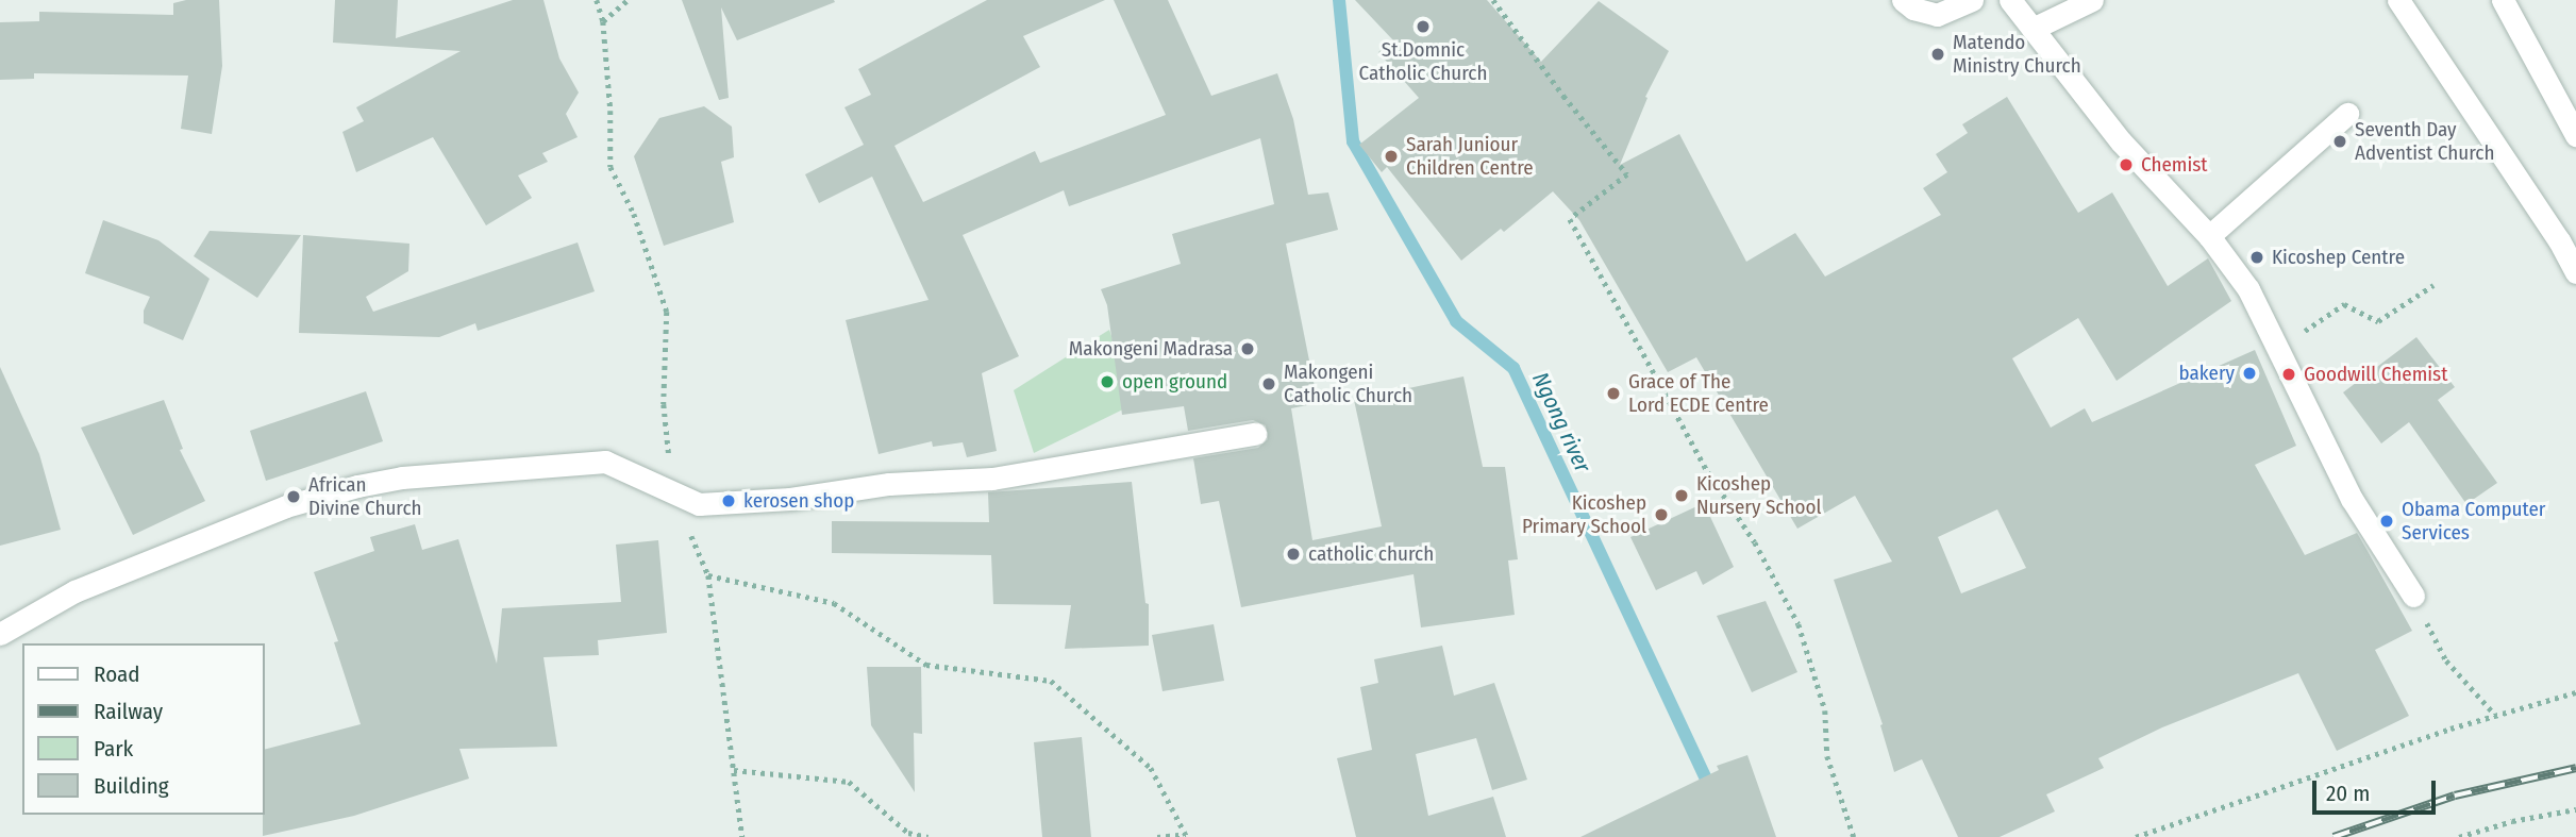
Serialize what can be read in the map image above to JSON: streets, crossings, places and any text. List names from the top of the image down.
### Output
{
  "water": ["Ngong river"],
  "places": [
    "St.Domnic Catholic Church",
    "Matendo Ministry Church",
    "Seventh Day Adventist Church",
    "Sarah Juniour Children Centre",
    "Chemist",
    "Kicoshep Centre",
    "Makongeni Madrasa",
    "bakery",
    "Goodwill Chemist",
    "open ground",
    "Makongeni Catholic Church",
    "Grace of The Lord ECDE Centre",
    "Kicoshep Nursery School",
    "African Divine Church",
    "kerosen shop",
    "Kicoshep Primary School",
    "Obama Computer Services",
    "catholic church"
  ],
  "legend": [
    "Road",
    "Railway",
    "Park",
    "Building"
  ],
  "scale_bar": "20 m"
}
